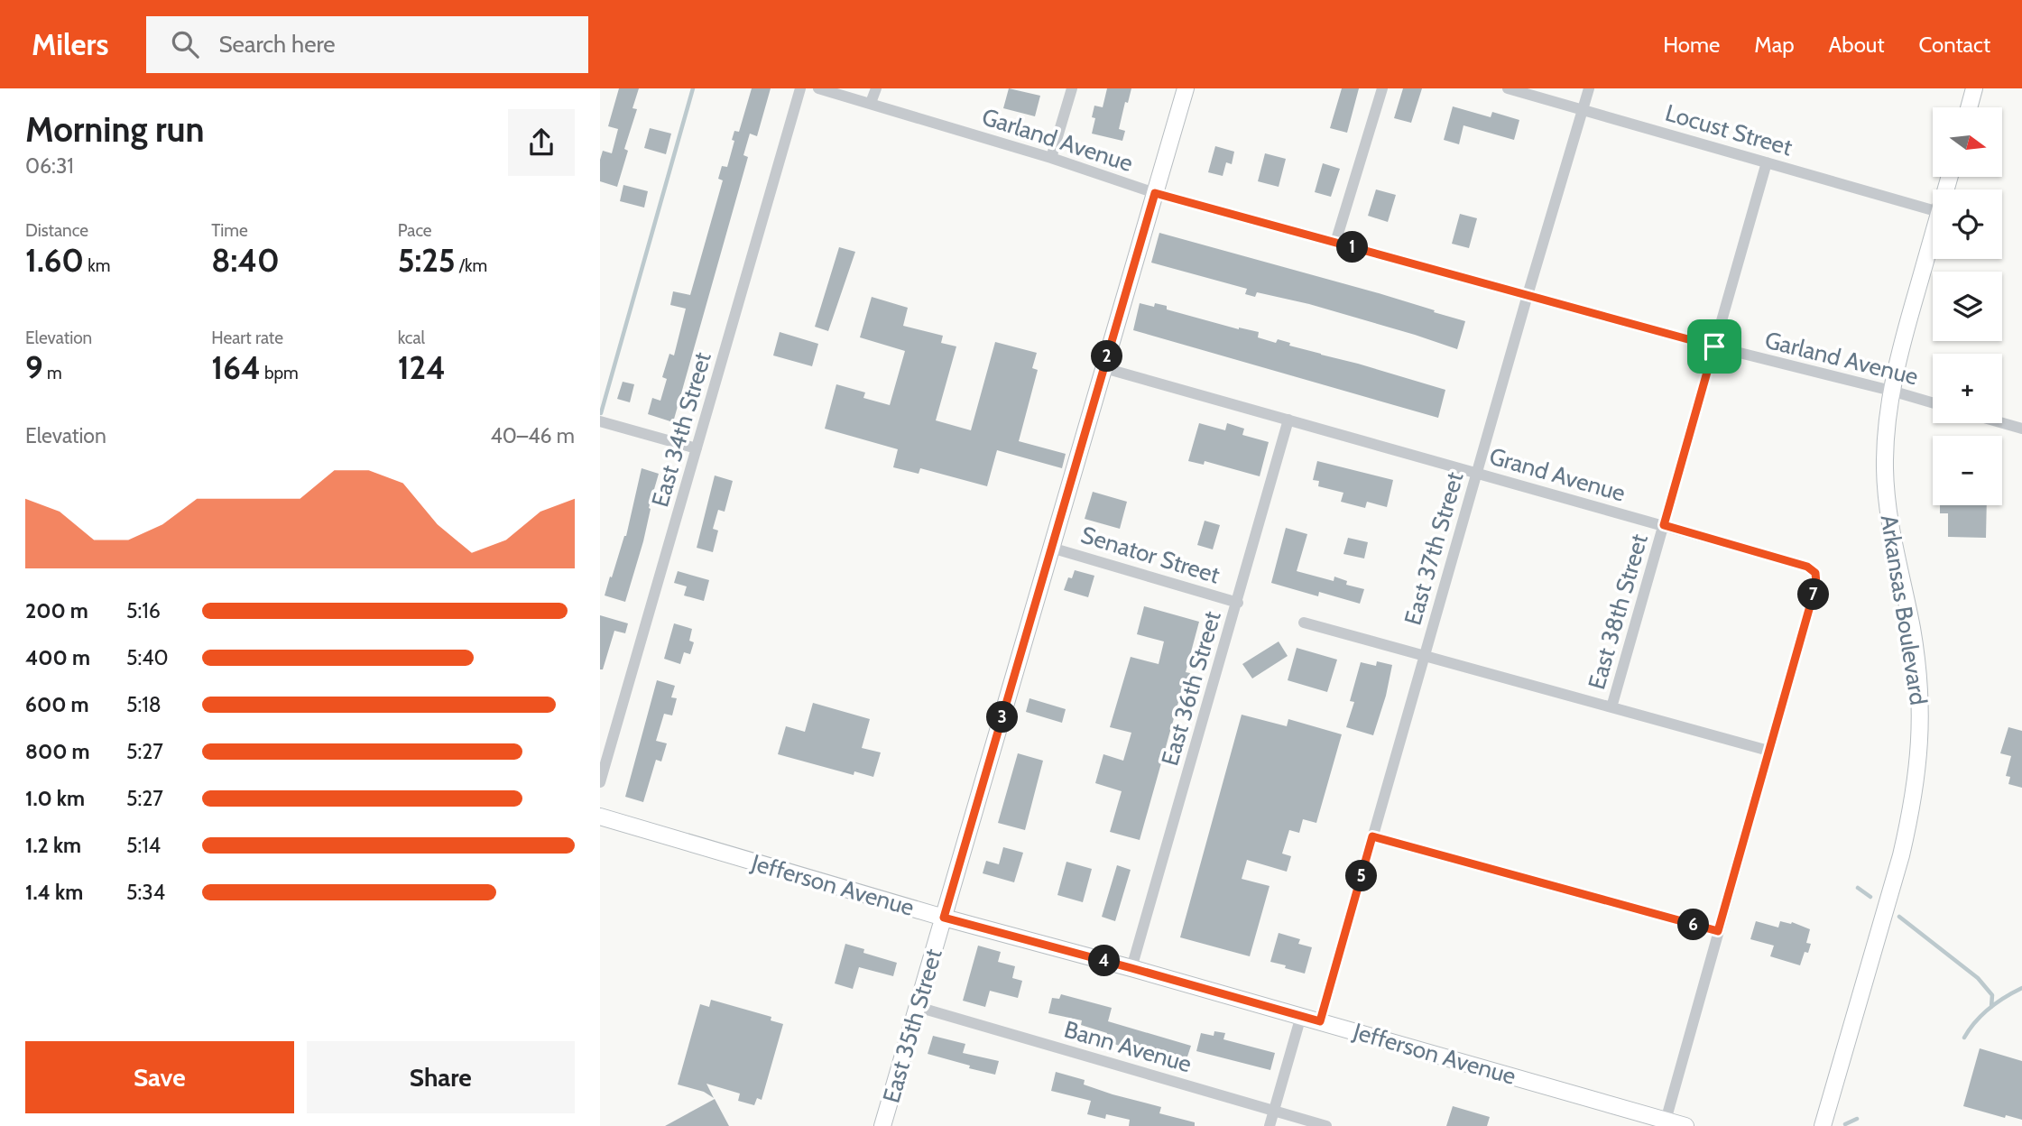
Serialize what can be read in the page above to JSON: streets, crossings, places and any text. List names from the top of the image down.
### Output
{
  "streets": {
    "main road": ["Arkansas Boulevard", "Jefferson Avenue", "East 35th Street"],
    "street": [
      "Locust Street",
      "Garland Avenue",
      "East 34th Street",
      "Grand Avenue",
      "East 37th Street",
      "Senator Street",
      "East 38th Street",
      "East 36th Street",
      "Bann Avenue"
    ]
  },
  "crossings": [
    ["Locust Street", "East 37th Street"],
    ["Locust Street", "East 38th Street"],
    ["Garland Avenue", "East 37th Street"],
    ["Garland Avenue", "Arkansas Boulevard"],
    ["Garland Avenue", "East 38th Street"],
    ["Garland Avenue", "East 35th Street"],
    ["Grand Avenue", "East 37th Street"],
    ["Grand Avenue", "East 38th Street"],
    ["Grand Avenue", "East 36th Street"],
    ["Grand Avenue", "East 35th Street"],
    ["East 37th Street", "Jefferson Avenue"],
    ["Senator Street", "East 36th Street"],
    ["Senator Street", "East 35th Street"],
    ["East 36th Street", "Jefferson Avenue"],
    ["Jefferson Avenue", "East 35th Street"],
    ["East 35th Street", "Bann Avenue"]
  ],
  "north": "right",
  "page": {
    "header": "Milers",
    "search": "Search here",
    "nav": [
      "Home",
      "Map",
      "About",
      "Contact"
    ],
    "heading": ["Morning run", "06:31"],
    "map_buttons": ["+", "−"],
    "stats": [
      ["Distance", "1.60 km"],
      ["Time", "8:40"],
      ["Pace", "5:25 /km"],
      ["Elevation", "9 m"],
      ["Heart rate", "164 bpm"],
      ["kcal", "124"]
    ],
    "pins": [
      "1",
      "2",
      "7",
      "3",
      "5",
      "6",
      "4"
    ],
    "chart": ["Elevation", "40–46 m"],
    "list": [
      {
        "name": "200 m",
        "note": "5:16"
      },
      {
        "name": "400 m",
        "note": "5:40"
      },
      {
        "name": "600 m",
        "note": "5:18"
      },
      {
        "name": "800 m",
        "note": "5:27"
      },
      {
        "name": "1.0 km",
        "note": "5:27"
      },
      {
        "name": "1.2 km",
        "note": "5:14"
      },
      {
        "name": "1.4 km",
        "note": "5:34"
      }
    ],
    "buttons": ["Save", "Share"]
  }
}
